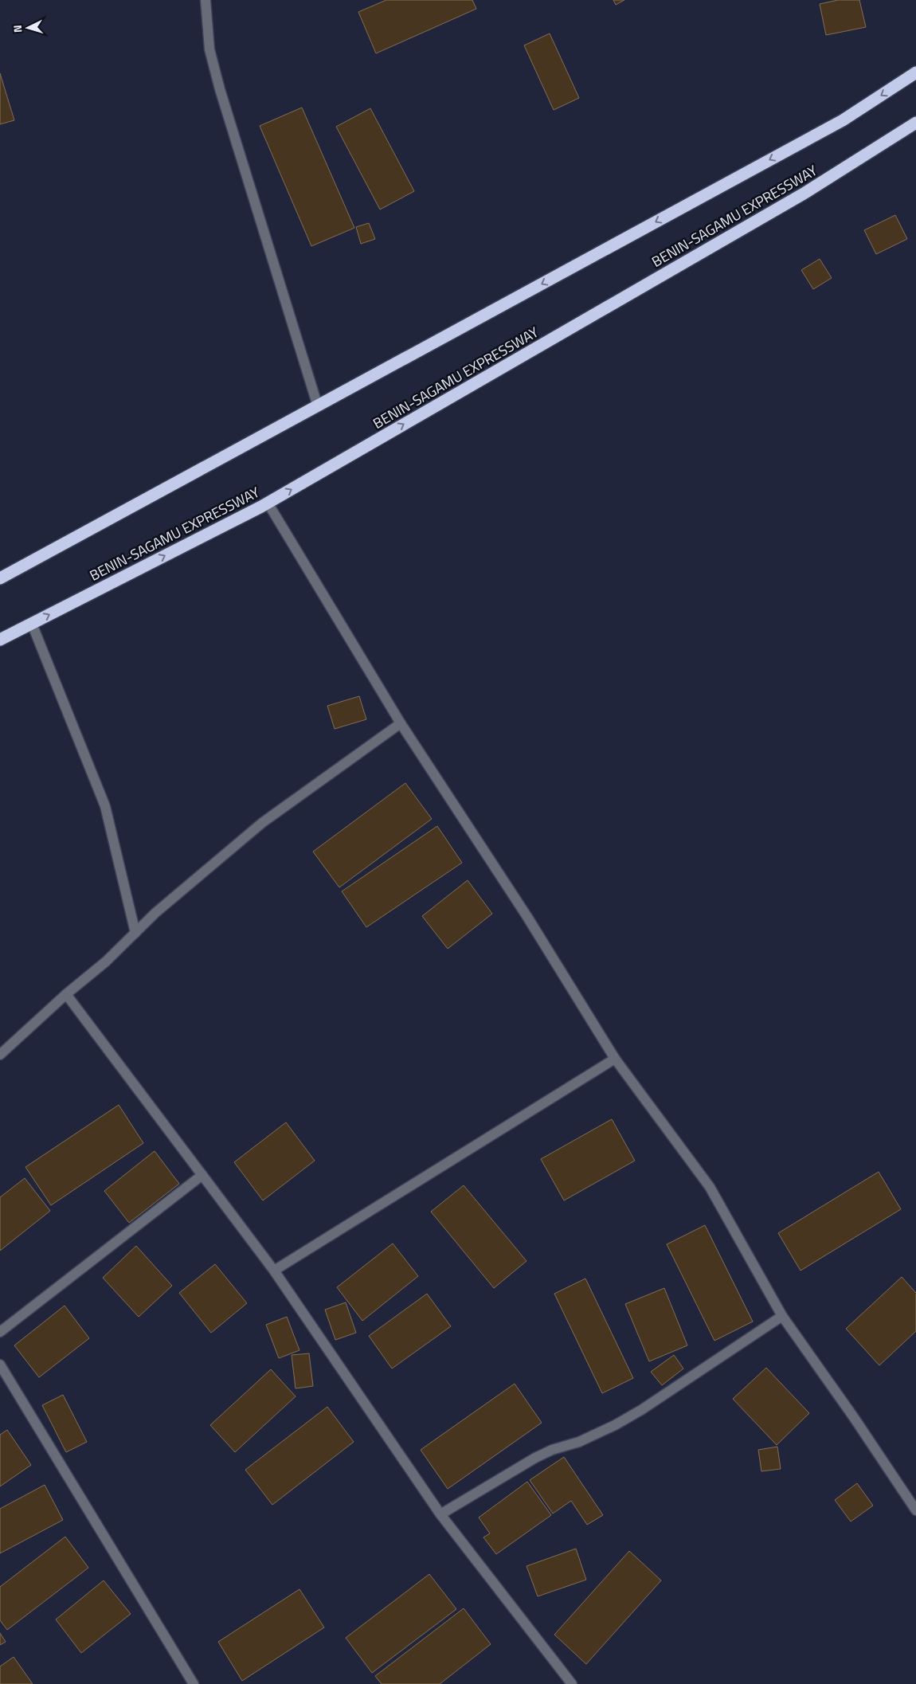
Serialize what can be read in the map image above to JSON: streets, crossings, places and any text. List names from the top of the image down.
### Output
{
  "streets": {
    "highway": ["BENIN-SAGAMU EXPRESSWAY"]
  },
  "north": "left"
}
